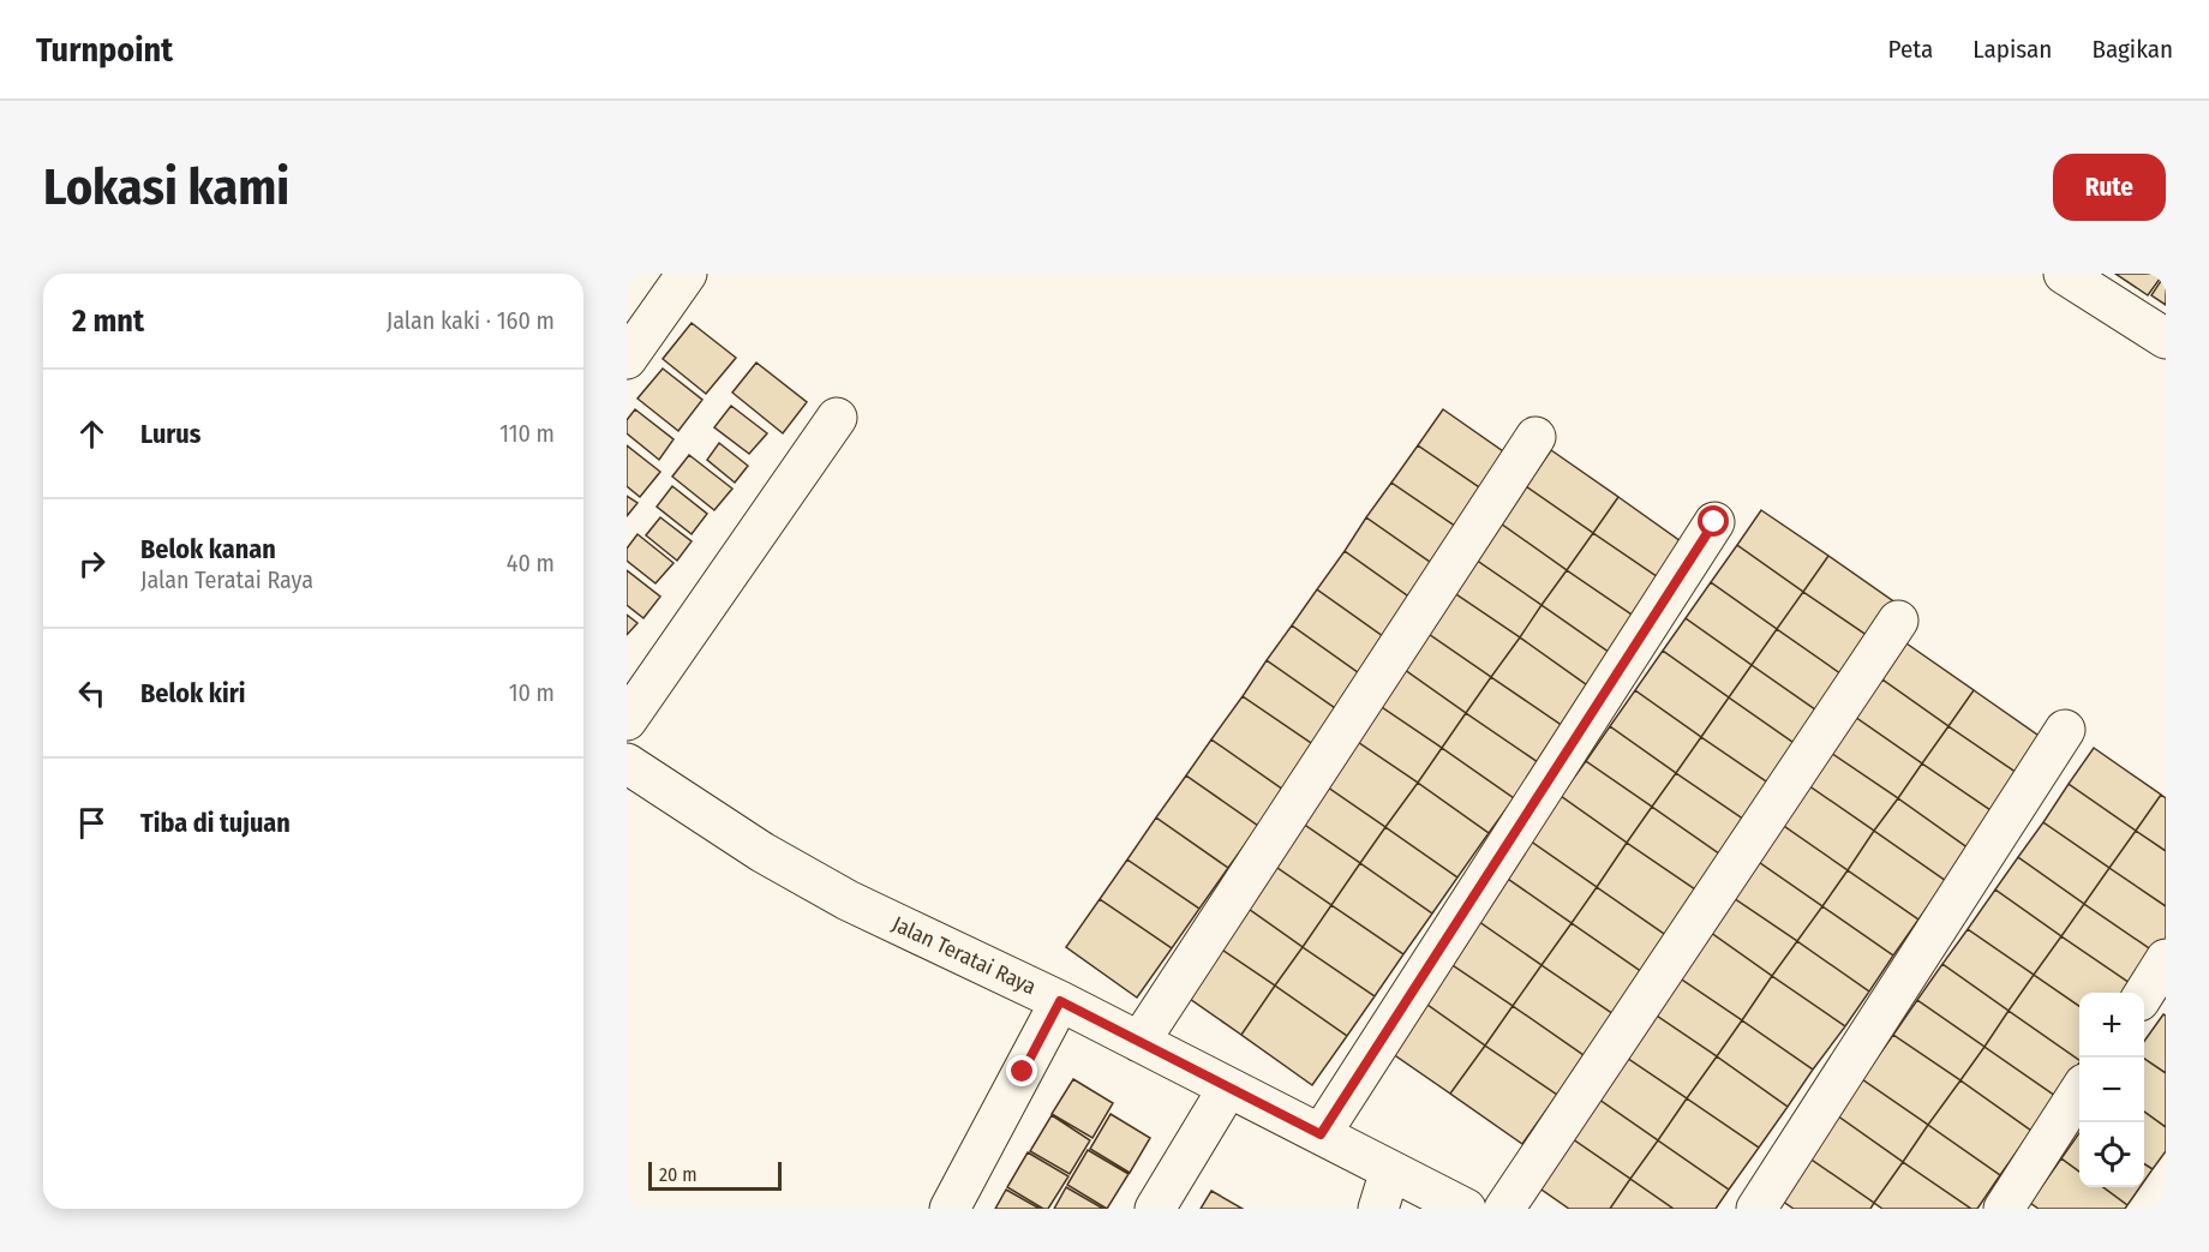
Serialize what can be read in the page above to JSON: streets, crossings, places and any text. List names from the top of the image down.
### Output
{
  "streets": {
    "street": ["Jalan Teratai Raya"]
  },
  "scale_bar": "20 m",
  "page": {
    "header": "Turnpoint",
    "nav": ["Peta", "Lapisan", "Bagikan"],
    "buttons": "Rute",
    "title": "Lokasi kami",
    "heading": ["2 mnt", "Jalan kaki · 160 m"],
    "list": [
      ["Lurus", "110 m"],
      ["Belok kanan", "Jalan Teratai Raya", "40 m"],
      ["Belok kiri", "10 m"],
      "Tiba di tujuan"
    ],
    "map_buttons": ["+", "−"],
    "scale": "20 m"
  }
}
